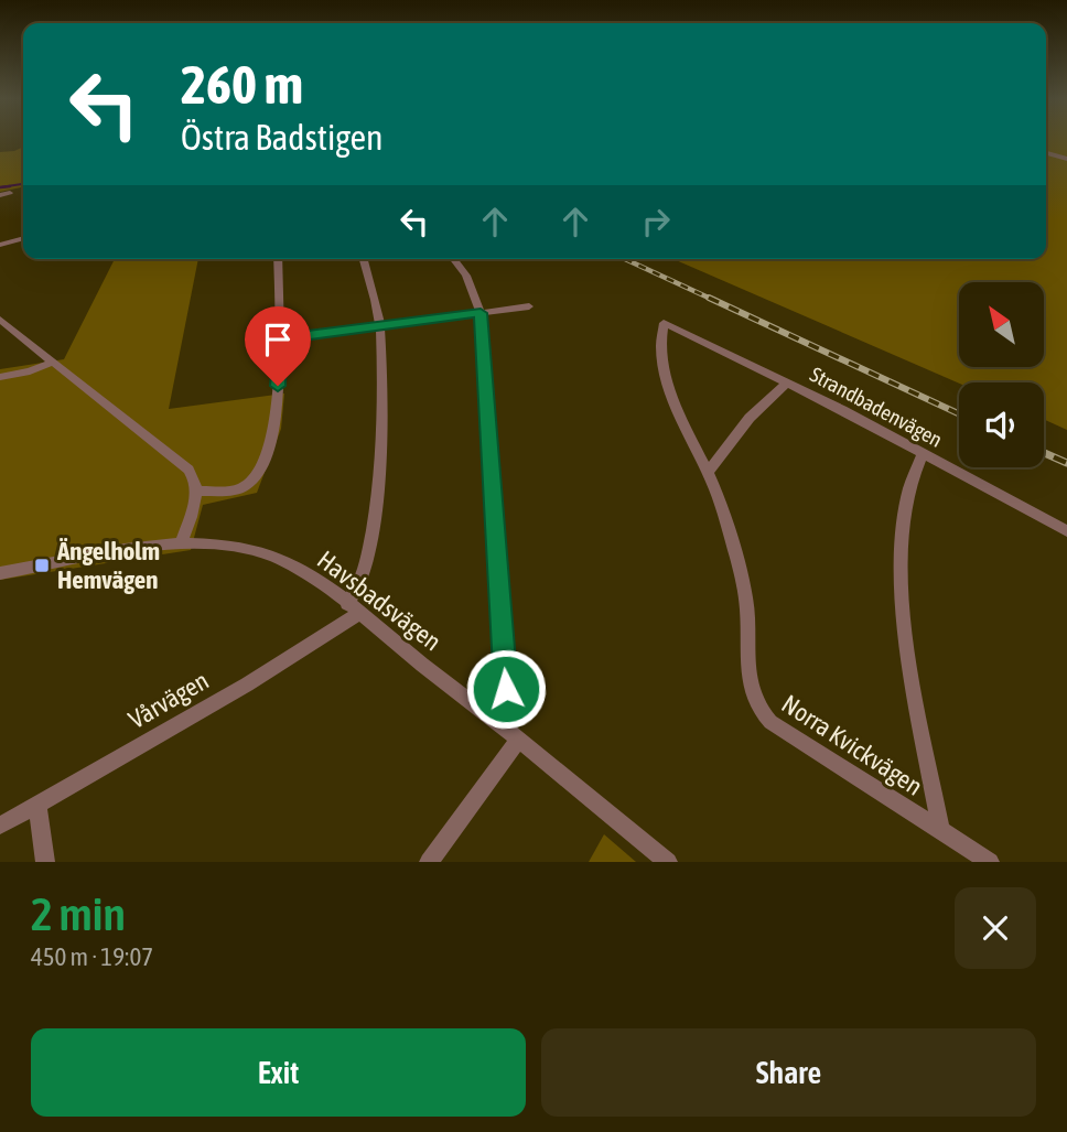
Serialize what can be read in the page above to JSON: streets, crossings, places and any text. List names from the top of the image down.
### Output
{
  "streets": {
    "street": [
      "Strandbadenvägen",
      "Havsbadsvägen",
      "Vårvägen",
      "Norra Kvickvägen"
    ]
  },
  "crossings": [
    ["Strandbadenvägen", "Norra Kvickvägen"],
    ["Havsbadsvägen", "Vårvägen"]
  ],
  "places": {
    "transit": ["Ängelholm Hemvägen"]
  },
  "north": "top left",
  "page": {
    "turn": ["260 m", "Östra Badstigen"],
    "heading": ["2 min", "450 m · 19:07"],
    "buttons": ["Exit", "Share"]
  }
}
